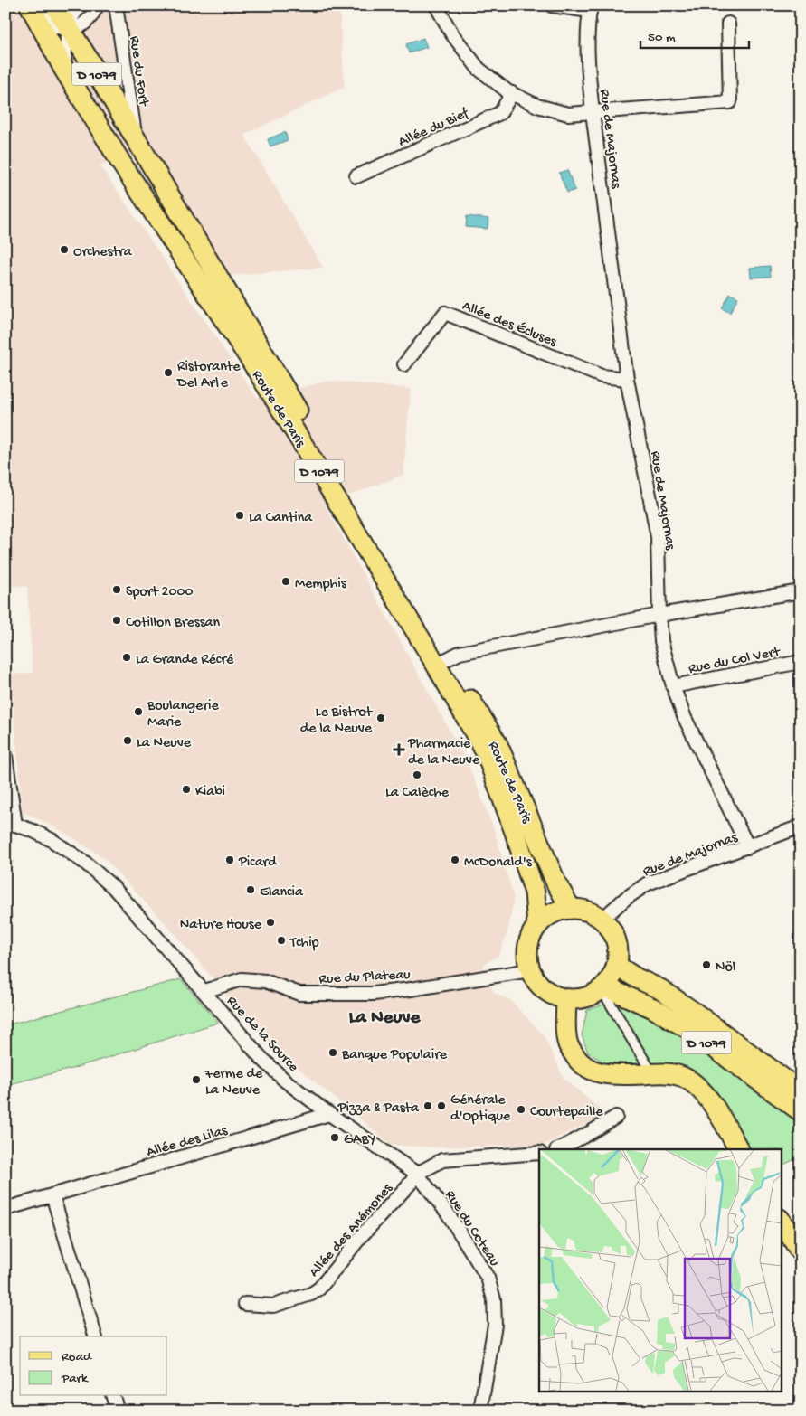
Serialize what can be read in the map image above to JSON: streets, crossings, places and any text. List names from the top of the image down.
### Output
{
  "streets": {
    "main road": ["D 1079", "Route de Paris"],
    "street": [
      "Rue du Fort",
      "Allée du Bief",
      "Rue de Majornas",
      "Allée des Écluses",
      "Rue du Col Vert",
      "Rue du Plateau",
      "Rue de la Source",
      "Allée des Lilas",
      "Rue du Coteau",
      "Allée des Anémones"
    ]
  },
  "crossings": [
    ["Rue du Fort", "Route de Paris"],
    ["D 1079", "Rue de Majornas"],
    ["D 1079", "Route de Paris"],
    ["D 1079", "Rue du Plateau"],
    ["Rue de Majornas", "Allée des Écluses"],
    ["Rue de Majornas", "Route de Paris"],
    ["Rue de Majornas", "Rue du Col Vert"],
    ["Rue de Majornas", "Rue du Plateau"],
    ["Route de Paris", "Rue du Plateau"],
    ["Rue du Plateau", "Rue de la Source"],
    ["Rue de la Source", "Allée des Lilas"],
    ["Rue de la Source", "Rue du Coteau"],
    ["Rue de la Source", "Allée des Anémones"],
    ["Rue du Coteau", "Allée des Anémones"]
  ],
  "districts": ["La Neuve"],
  "places": {
    "other": [
      "Orchestra",
      "Ristorante Del Arte",
      "La Cantina",
      "Memphis",
      "Sport 2000",
      "Cotillon Bressan",
      "La Grande Récré",
      "Boulangerie Marie",
      "Le Bistrot de la Neuve",
      "La Neuve",
      "La Calèche",
      "Kiabi",
      "Picard",
      "McDonald's",
      "Elancia",
      "Nature House",
      "Tchip",
      "Nöl",
      "Banque Populaire",
      "Ferme de La Neuve",
      "Pizza & Pasta",
      "Générale d'Optique",
      "Courtepaille",
      "GABY"
    ],
    "health": ["Pharmacie de la Neuve"]
  },
  "legend": ["Road", "Park"],
  "scale_bar": "50 m"
}
